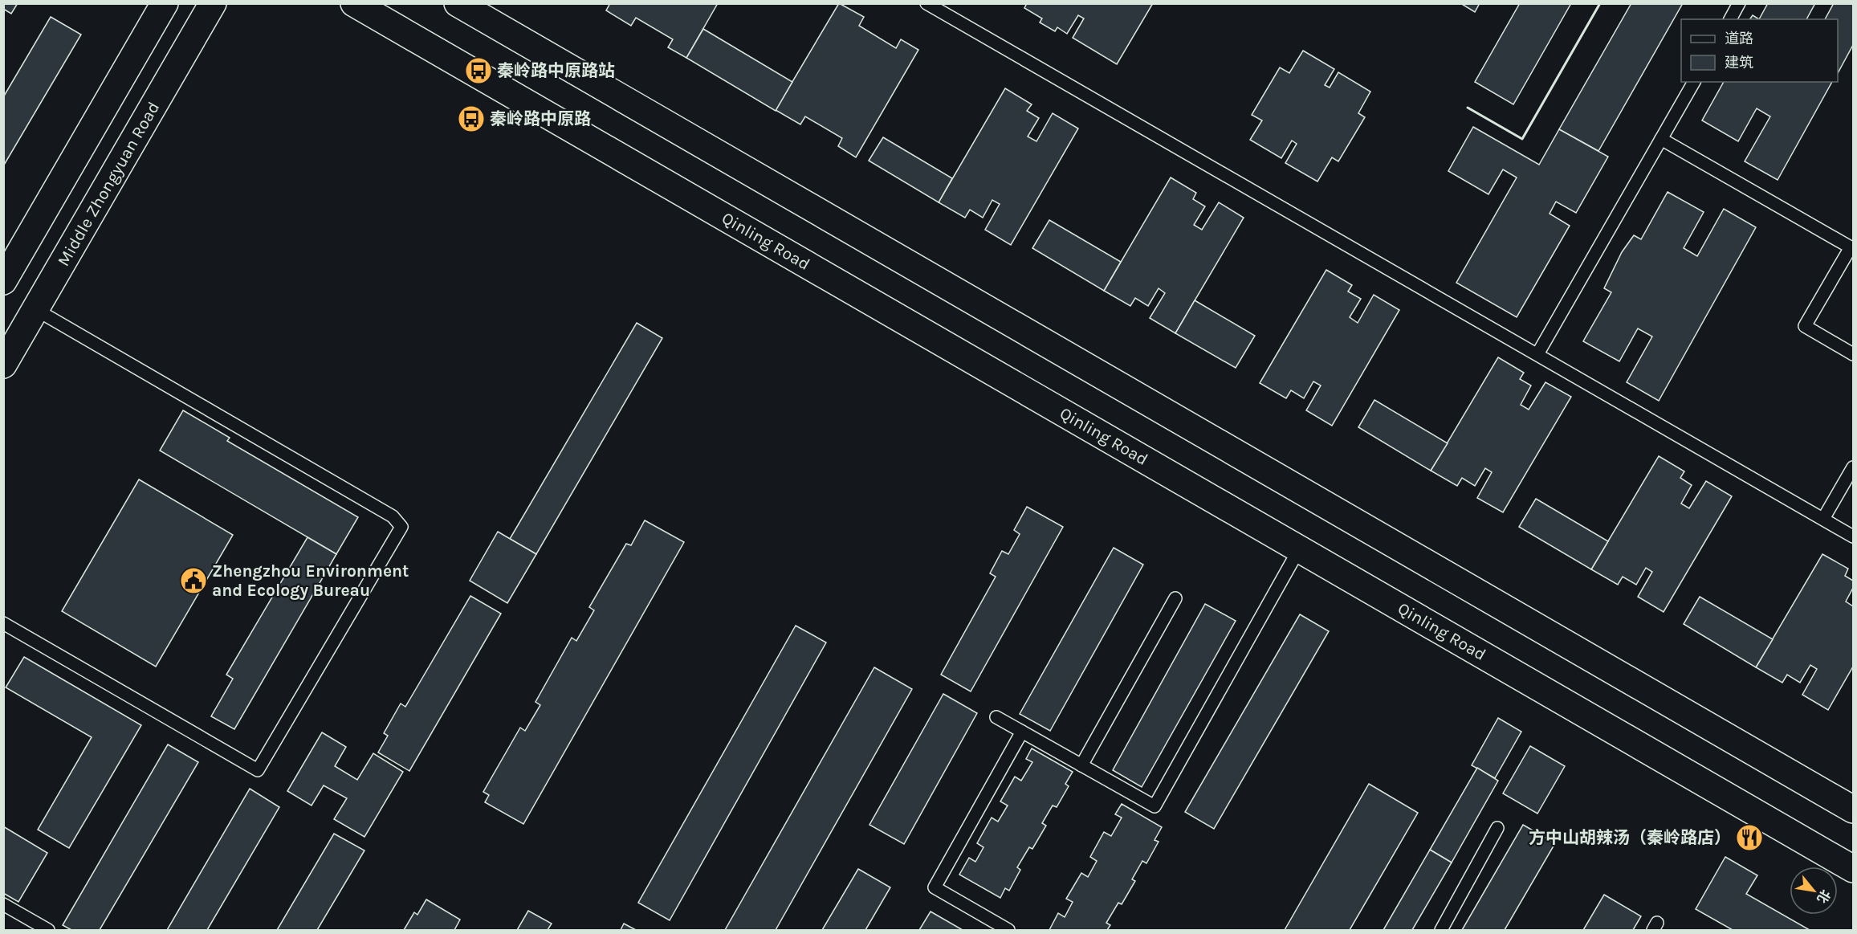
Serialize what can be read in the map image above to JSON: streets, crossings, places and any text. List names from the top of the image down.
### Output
{
  "streets": {
    "main road": ["Middle Zhongyuan Road", "Qinling Road"]
  },
  "places": {
    "bus stop": ["秦岭路中原路站", "秦岭路中原路"],
    "public building": ["Zhengzhou Environment and Ecology Bureau"],
    "restaurant": ["方中山胡辣汤（秦岭路店）"]
  },
  "legend": ["道路", "建筑"],
  "north": "bottom right"
}
